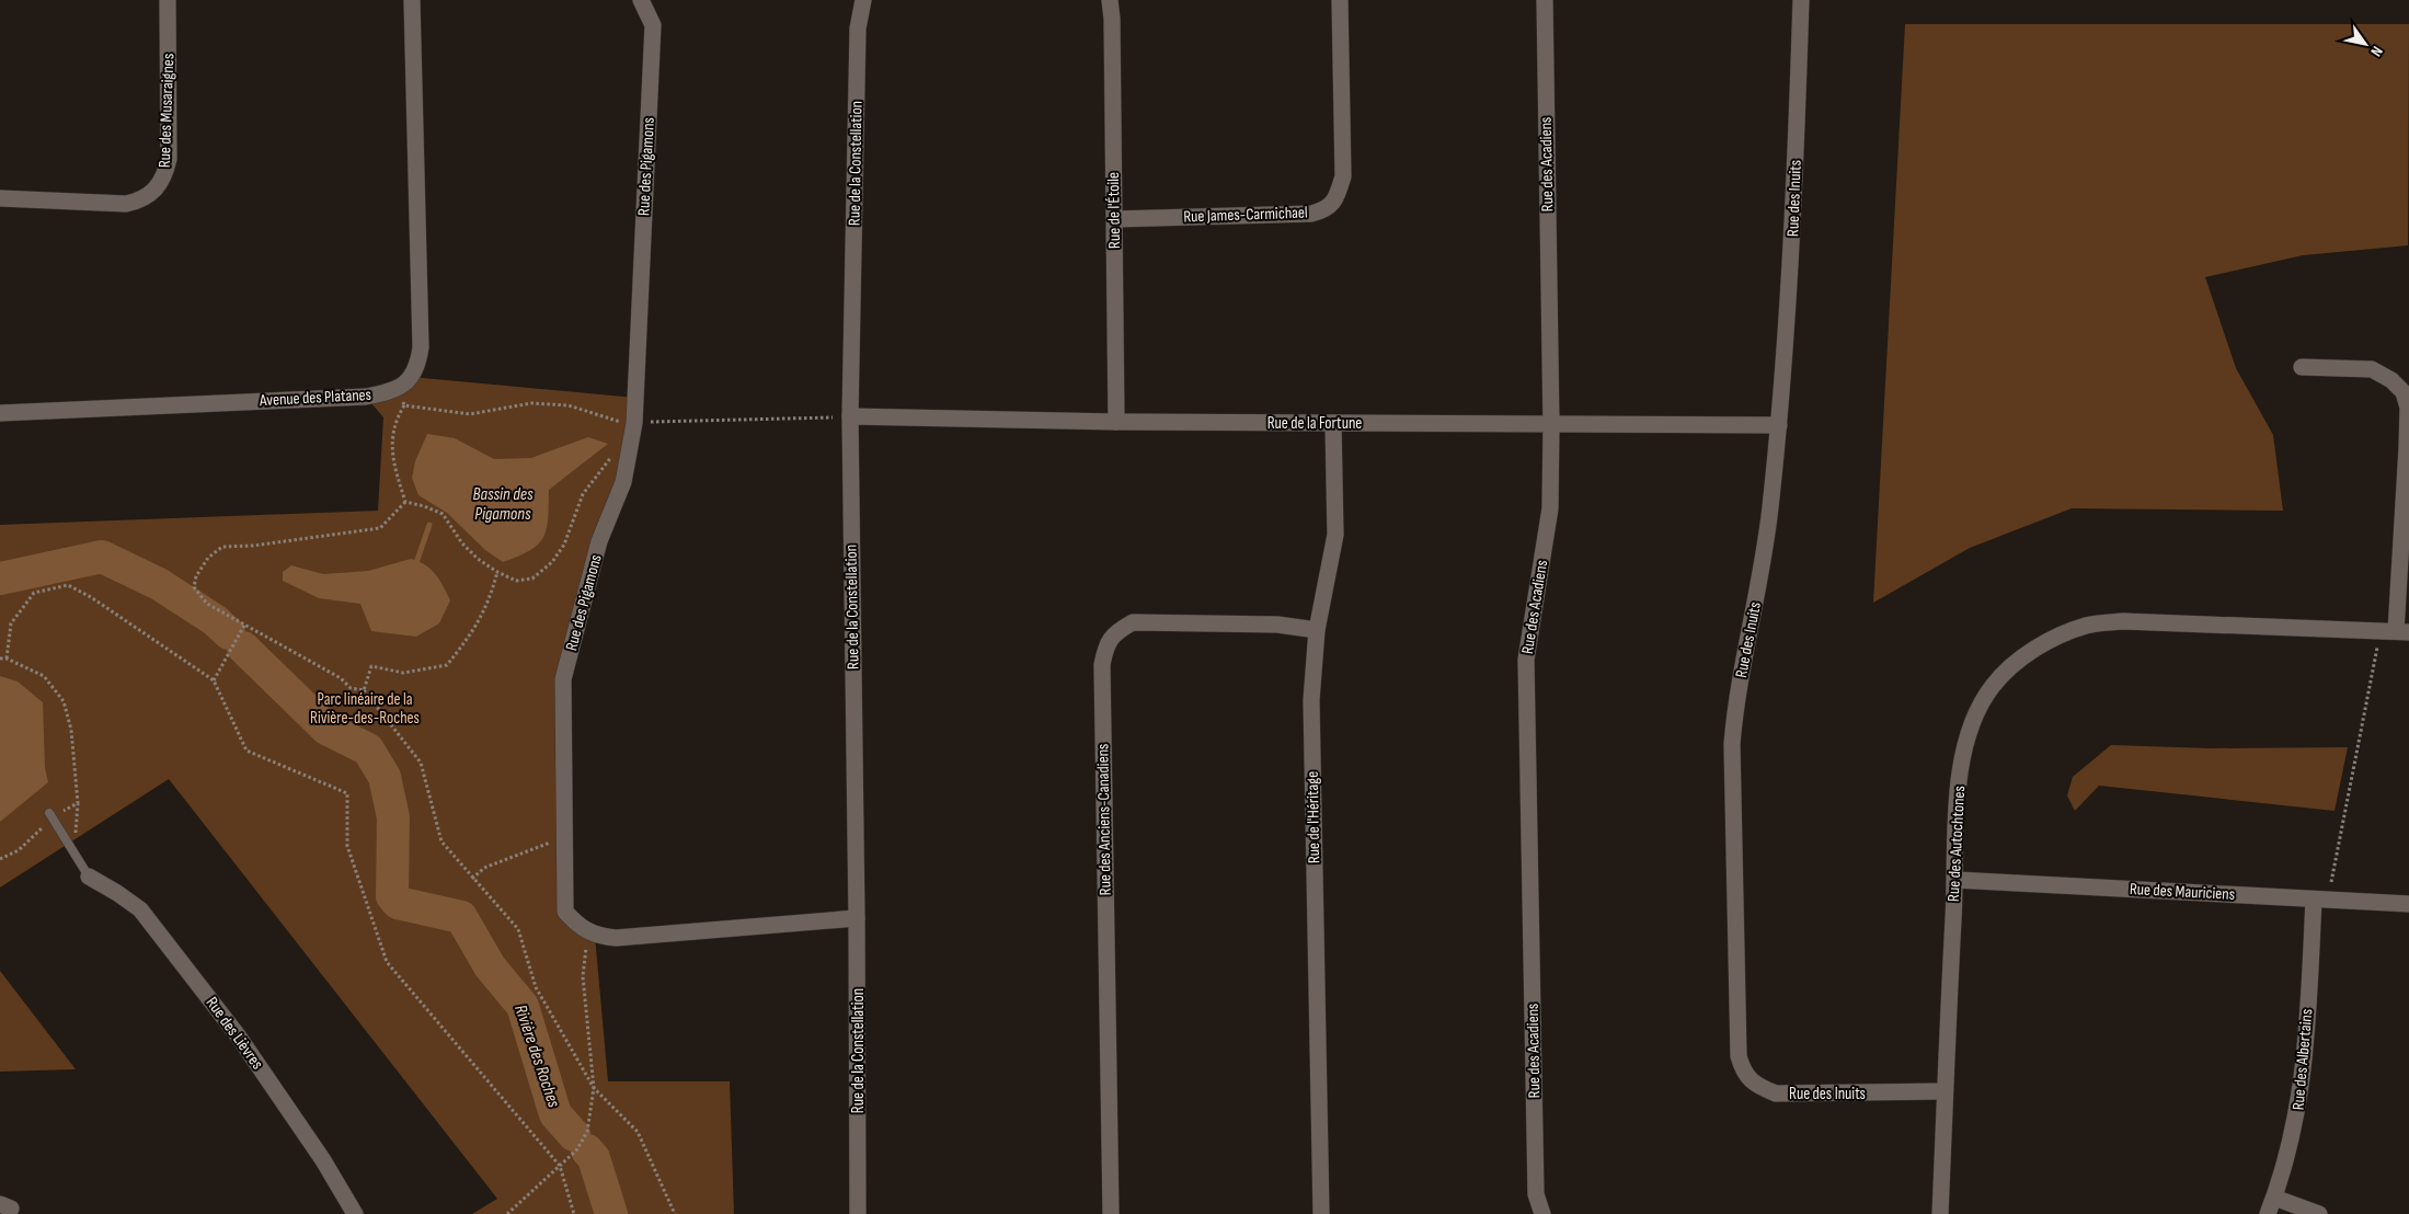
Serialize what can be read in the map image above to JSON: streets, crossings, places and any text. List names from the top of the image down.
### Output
{
  "streets": {
    "street": [
      "Rue des Musaraignes",
      "Rue de la Constellation",
      "Rue des Acadiens",
      "Rue des Pigamons",
      "Rue des Inuits",
      "Rue de l'Étoile",
      "Rue James-Carmichael",
      "Avenue des Platanes",
      "Rue de la Fortune",
      "Rue de l'Héritage",
      "Rue des Anciens-Canadiens",
      "Rue des Autochtones",
      "Rue des Mauriciens",
      "Rue des Lièvres",
      "Rue des Albertains"
    ]
  },
  "crossings": [
    ["Rue de la Constellation", "Rue des Pigamons"],
    ["Rue de la Constellation", "Rue de la Fortune"],
    ["Rue des Acadiens", "Rue de la Fortune"],
    ["Rue des Inuits", "Rue de la Fortune"],
    ["Rue des Inuits", "Rue des Autochtones"],
    ["Rue de l'Étoile", "Rue James-Carmichael"],
    ["Rue de l'Étoile", "Rue de la Fortune"],
    ["Rue de la Fortune", "Rue de l'Héritage"],
    ["Rue de l'Héritage", "Rue des Anciens-Canadiens"],
    ["Rue des Autochtones", "Rue des Mauriciens"],
    ["Rue des Mauriciens", "Rue des Albertains"]
  ],
  "water": ["Bassin des Pigamons", "Rivière des Roches"],
  "parks": ["Parc linéaire de la Rivière-des-Roches"],
  "north": "bottom right"
}
